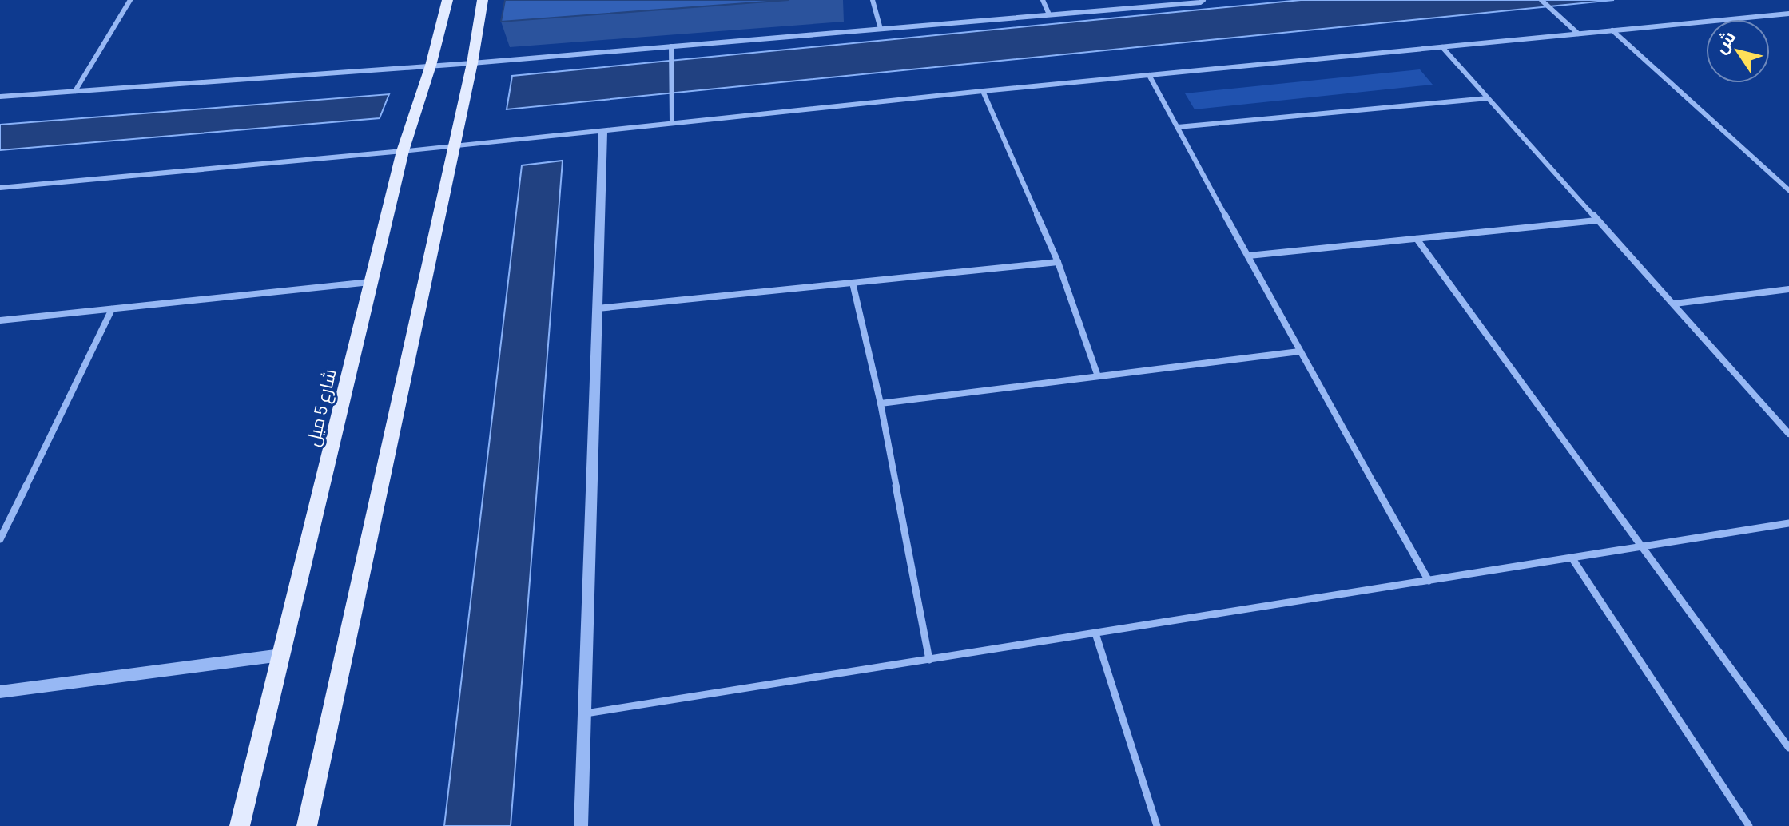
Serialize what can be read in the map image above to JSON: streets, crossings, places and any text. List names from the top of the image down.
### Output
{
  "streets": {
    "main road": ["شارع 5 ميل"]
  },
  "north": "top left"
}
